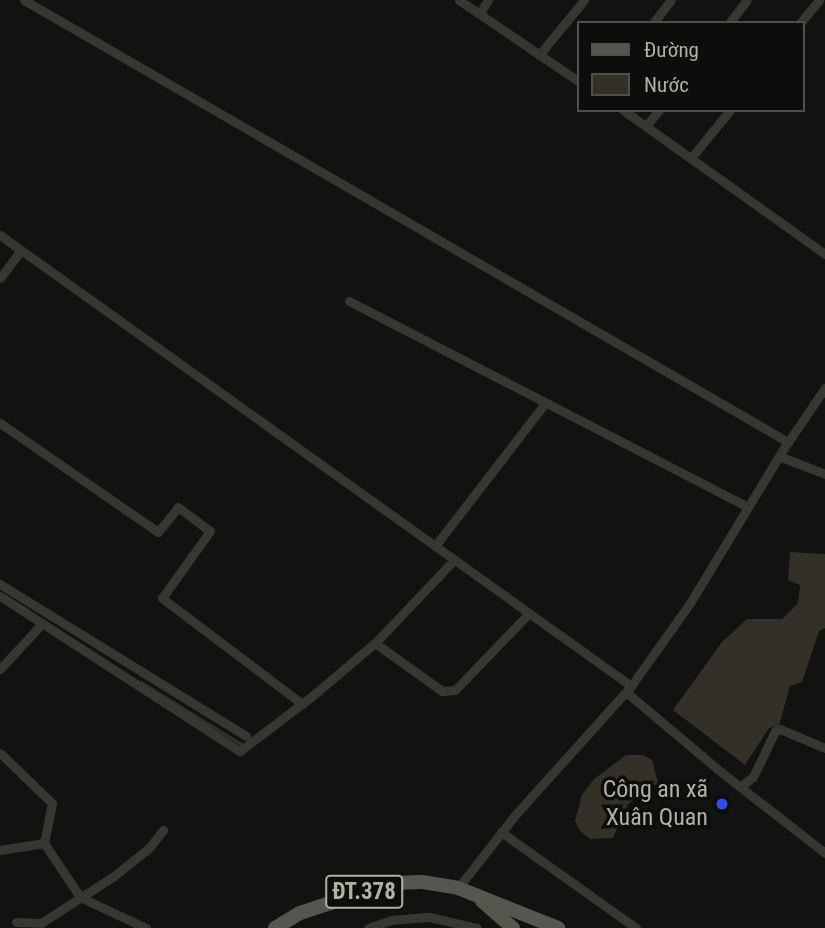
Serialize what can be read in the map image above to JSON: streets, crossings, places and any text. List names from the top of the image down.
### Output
{
  "streets": {
    "main road": ["ĐT.378"]
  },
  "places": ["Công an xã Xuân Quan"],
  "legend": ["Đường", "Nước"]
}
